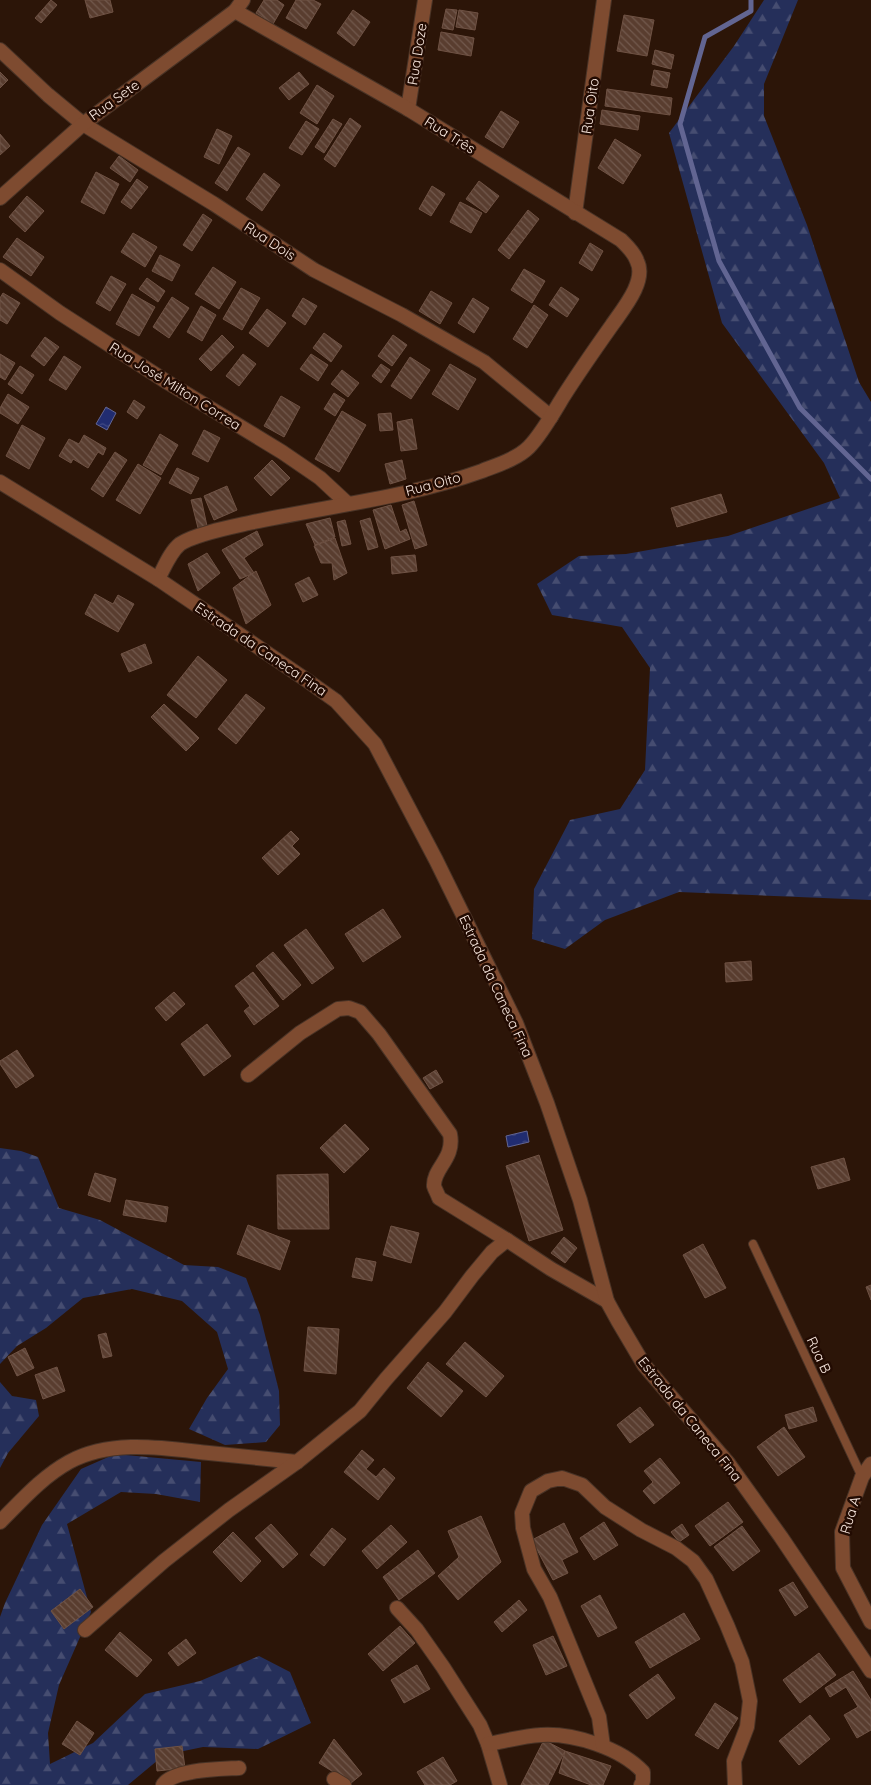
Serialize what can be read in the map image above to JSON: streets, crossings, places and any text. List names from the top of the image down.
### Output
{
  "streets": {
    "street": [
      "Rua Doze",
      "Rua Sete",
      "Rua Oito",
      "Rua Três",
      "Rua Dois",
      "Rua José Milton Correa",
      "Estrada da Caneca Fina",
      "Rua A"
    ],
    "lane": ["Rua B"]
  },
  "crossings": [
    ["Rua Doze", "Rua Três"],
    ["Rua Sete", "Rua Três"],
    ["Rua Sete", "Rua Dois"],
    ["Rua Oito", "Rua Três"],
    ["Rua Oito", "Rua Dois"],
    ["Rua Oito", "Rua José Milton Correa"],
    ["Rua Oito", "Estrada da Caneca Fina"],
    ["Rua B", "Rua A"]
  ]
}
